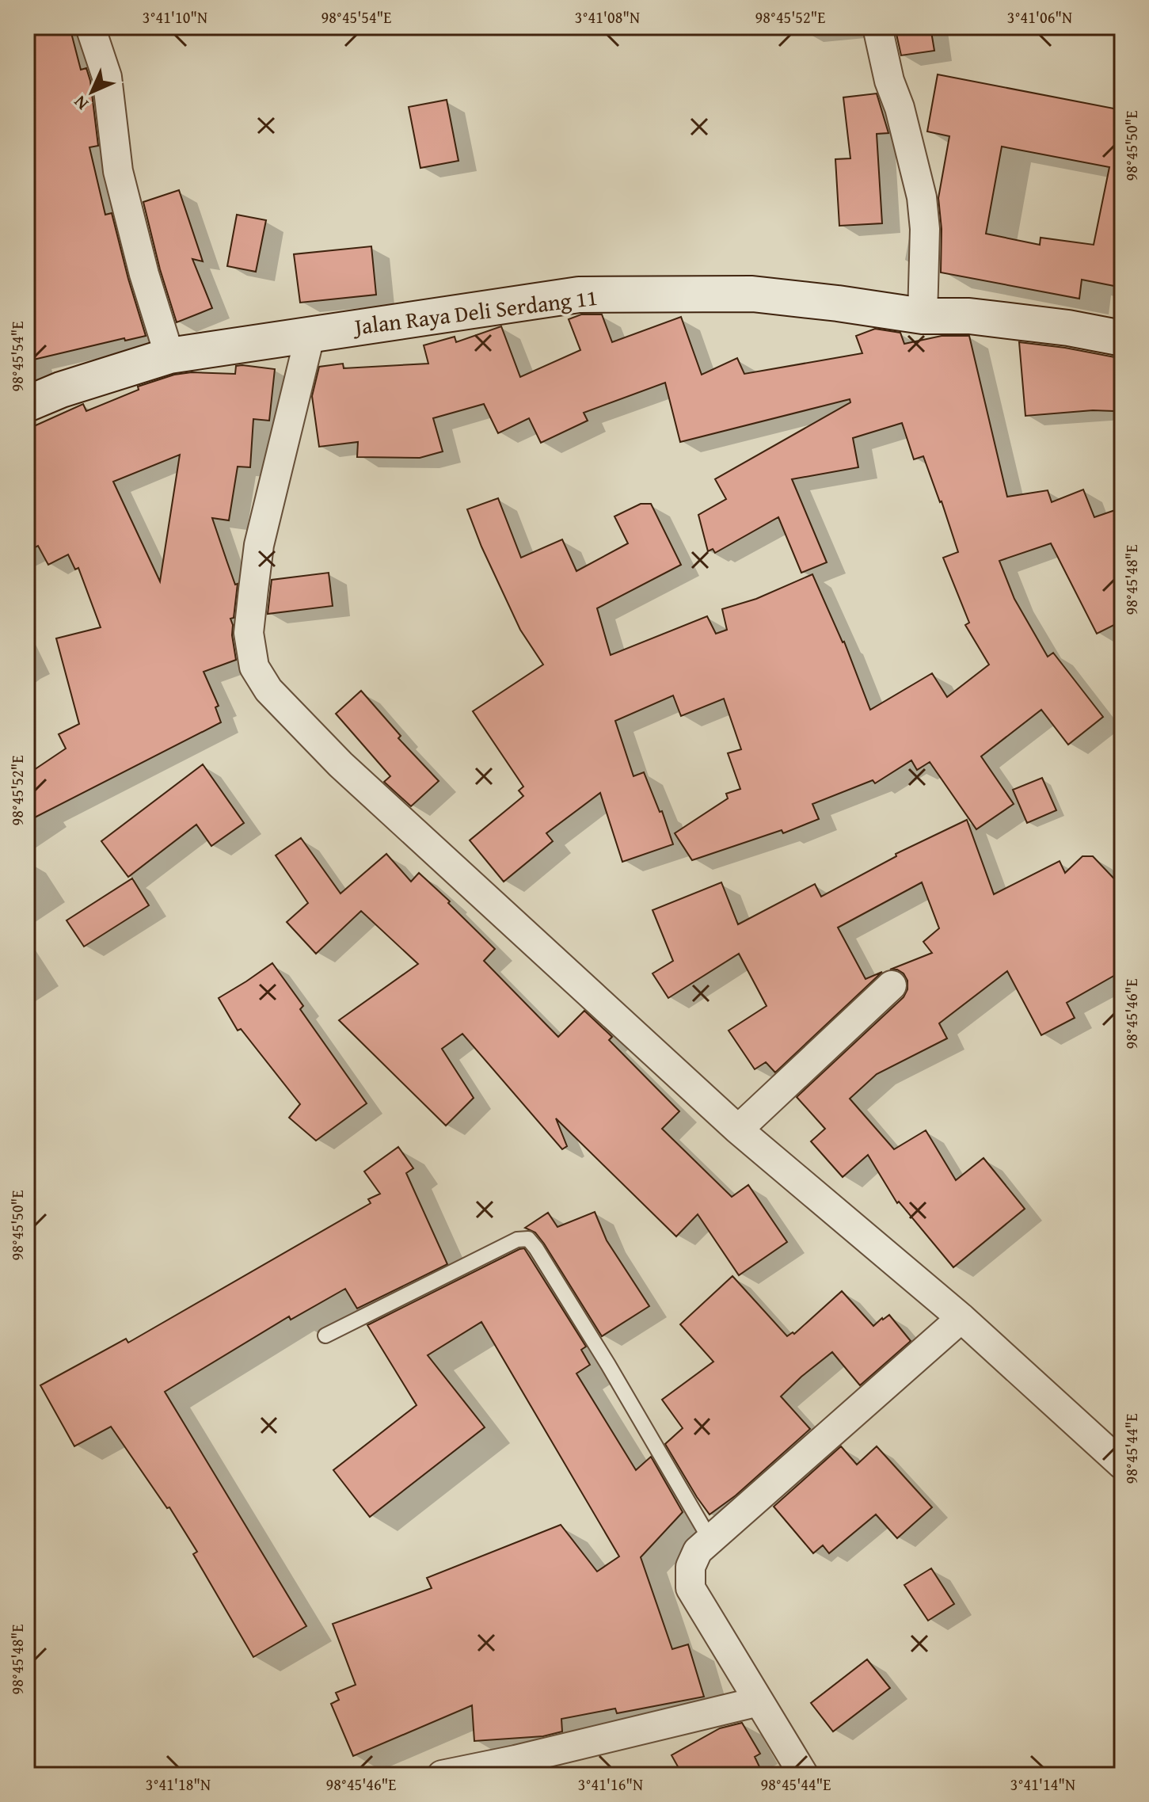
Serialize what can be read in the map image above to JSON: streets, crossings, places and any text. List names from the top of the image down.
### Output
{
  "streets": {
    "street": ["Jalan Raya Deli Serdang 11"]
  },
  "north": "bottom left",
  "coordinates": [
    "3°41'10\"N",
    "98°45'54\"E",
    "3°41'08\"N",
    "98°45'52\"E",
    "3°41'06\"N",
    "98°45'50\"E",
    "98°45'48\"E",
    "98°45'46\"E",
    "98°45'44\"E",
    "3°41'18\"N",
    "3°41'16\"N",
    "3°41'14\"N"
  ]
}
